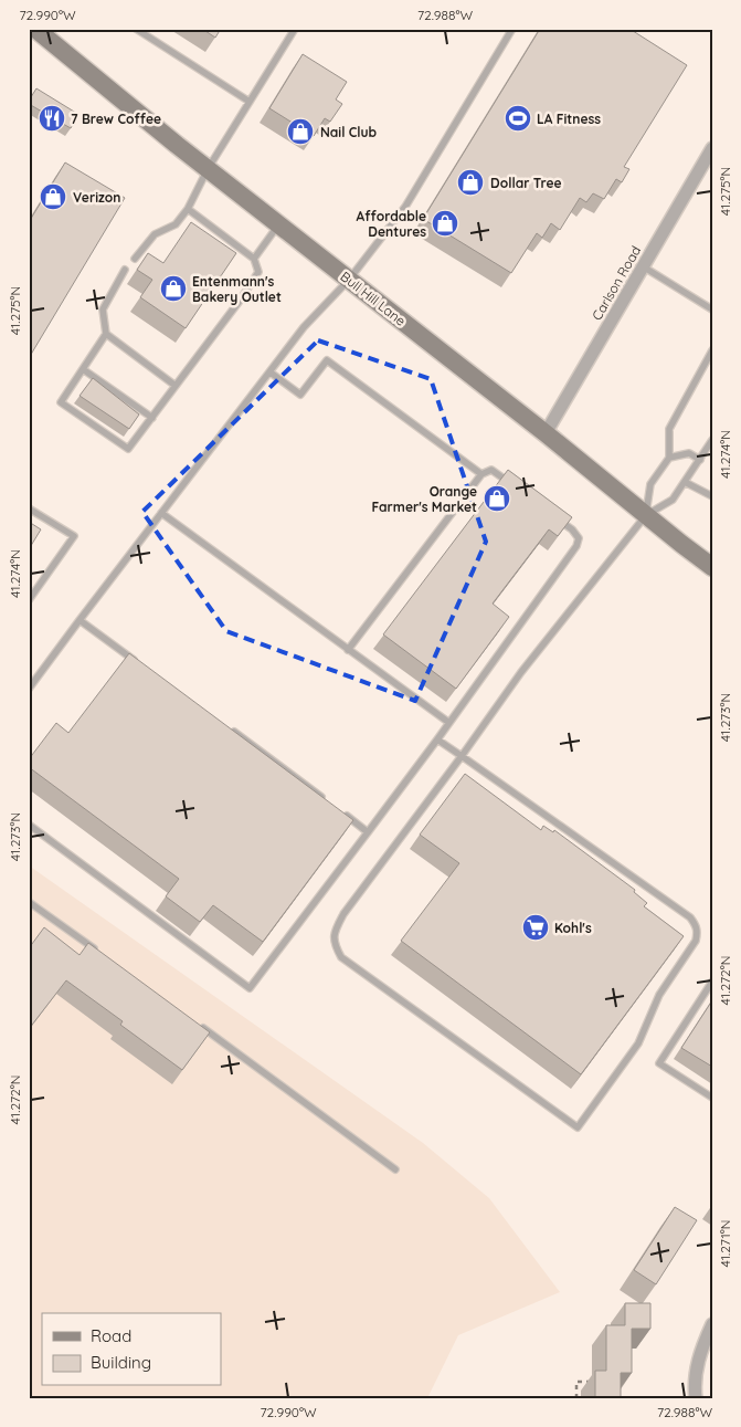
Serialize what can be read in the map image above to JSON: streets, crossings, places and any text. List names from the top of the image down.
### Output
{
  "streets": {
    "main road": ["Bull Hill Lane"],
    "street": ["Carlson Road"]
  },
  "crossings": [
    ["Carlson Road", "Bull Hill Lane"]
  ],
  "places": {
    "restaurant": ["7 Brew Coffee"],
    "sports": ["LA Fitness"],
    "shop": [
      "Nail Club",
      "Dollar Tree",
      "Verizon",
      "Affordable Dentures",
      "Entenmann's Bakery Outlet",
      "Orange Farmer's Market"
    ],
    "supermarket": ["Kohl's"]
  },
  "legend": ["Road", "Building"],
  "coordinates": [
    "72.990°W",
    "72.988°W",
    "41.275°N",
    "41.274°N",
    "41.273°N",
    "41.272°N",
    "41.271°N"
  ]
}
